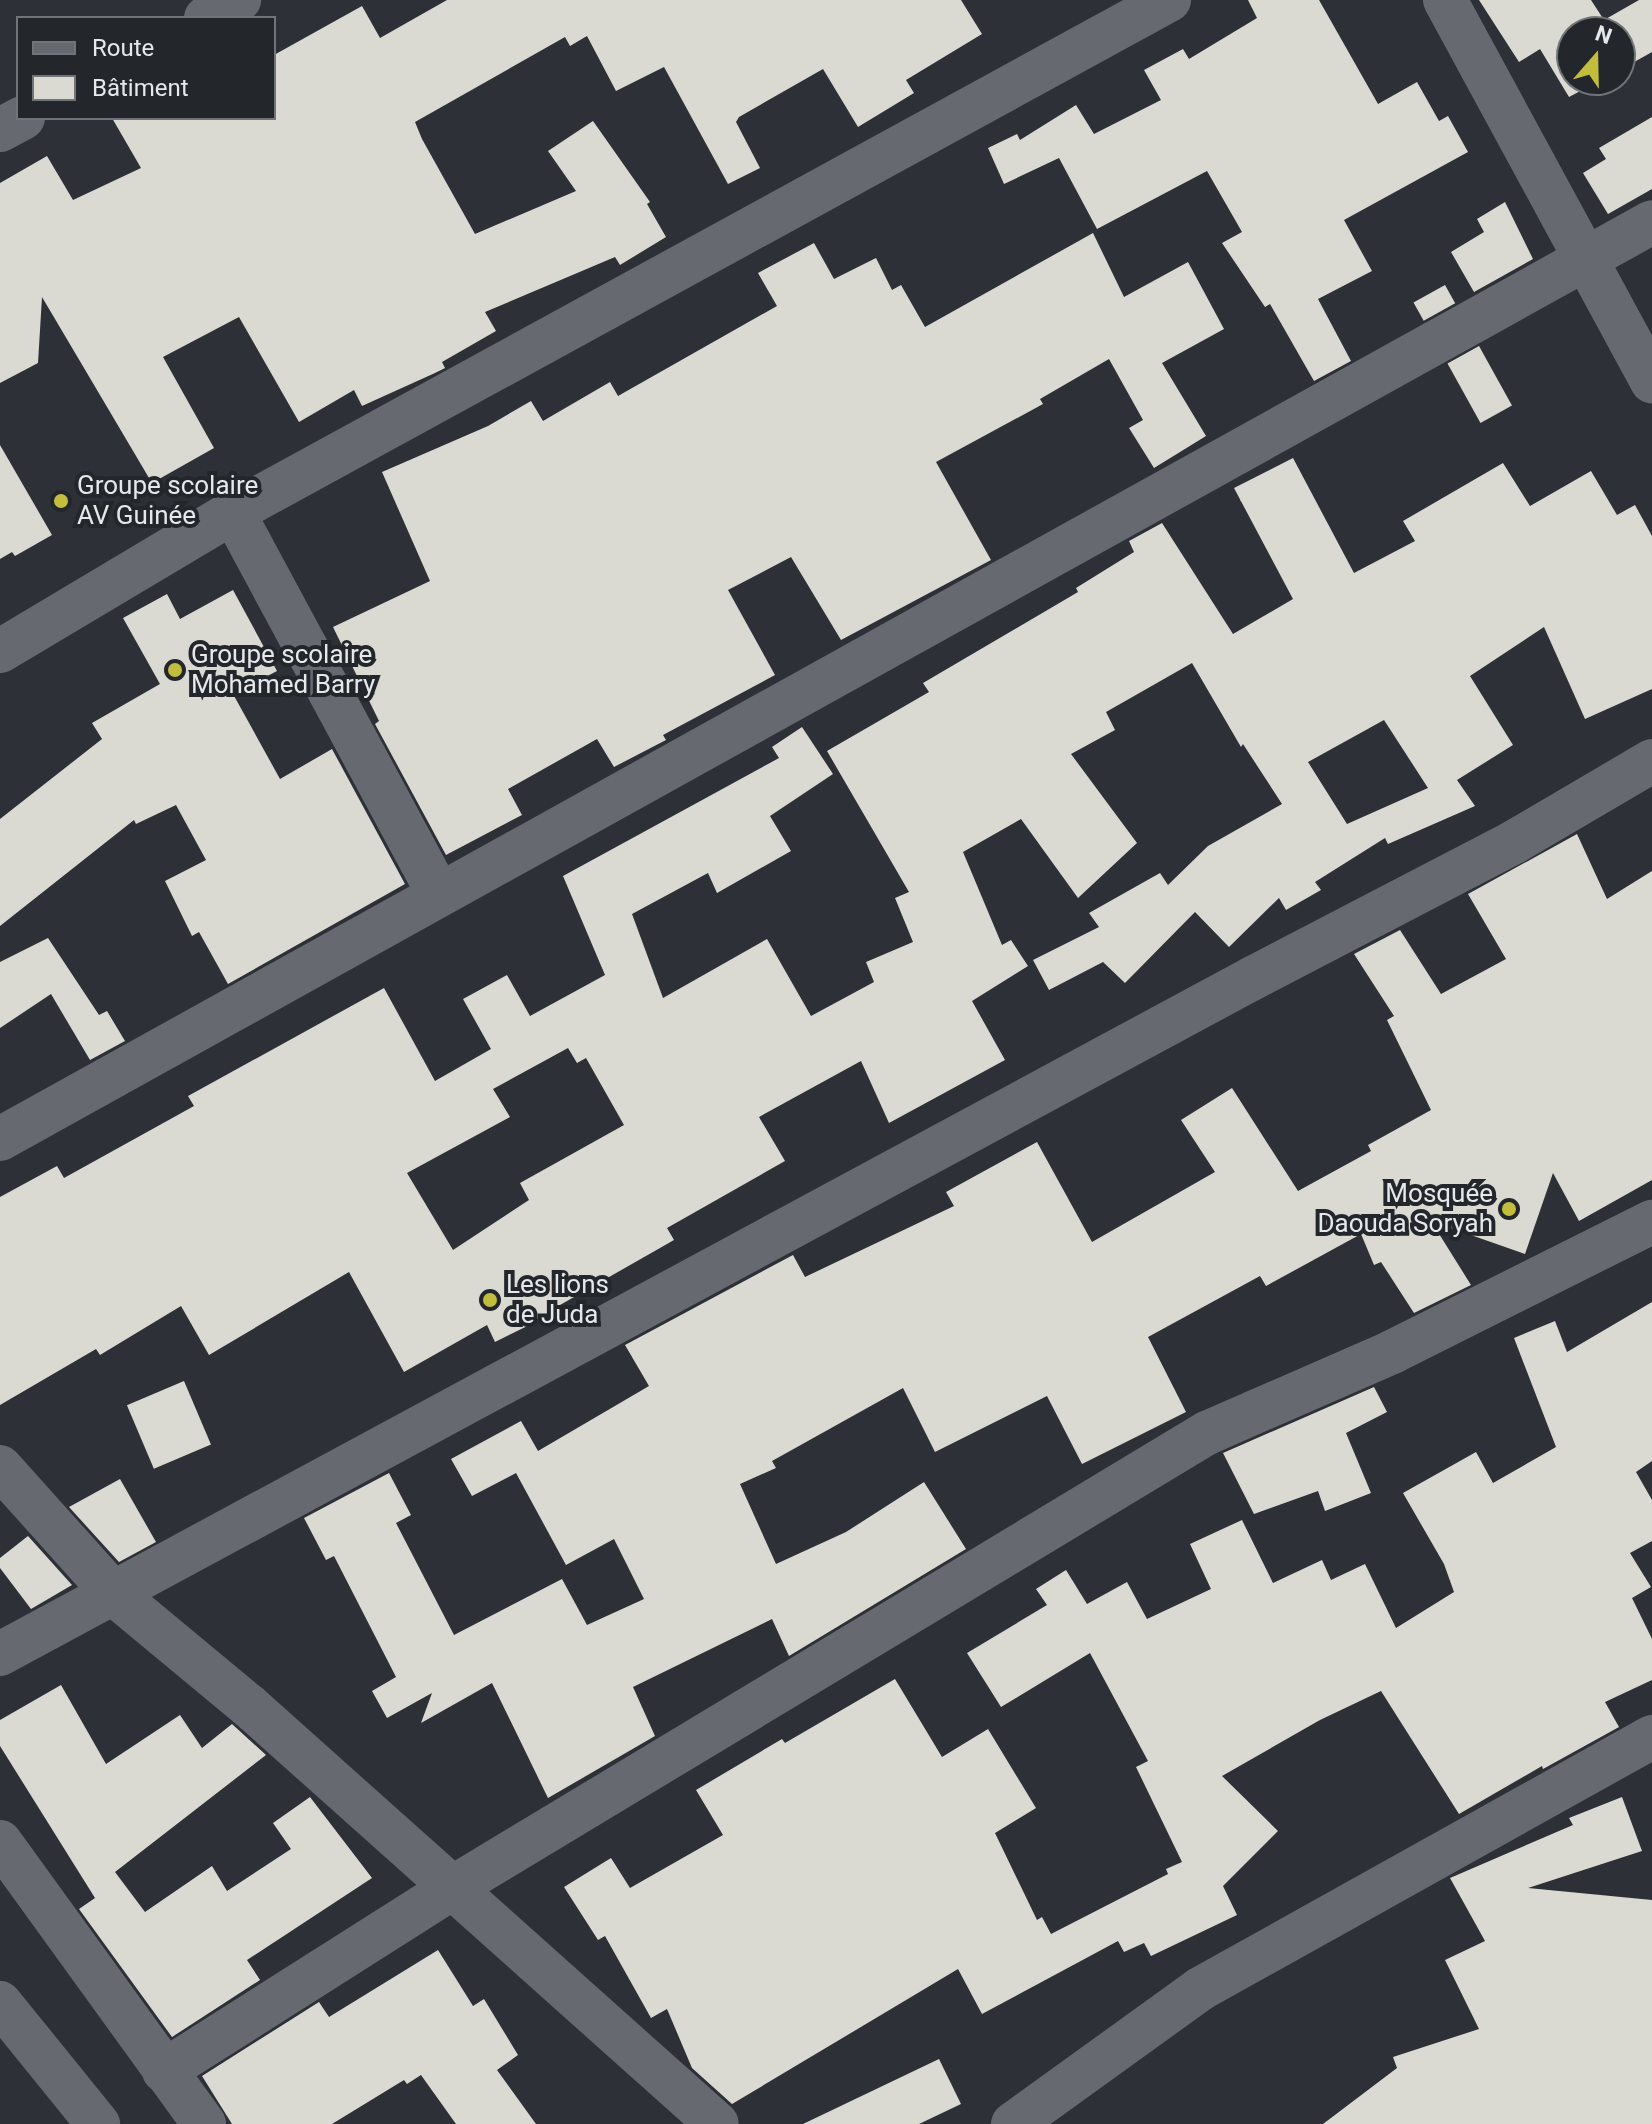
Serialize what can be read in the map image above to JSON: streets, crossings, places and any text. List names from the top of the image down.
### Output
{
  "places": [
    "Groupe scolaire AV Guinée",
    "Groupe scolaire Mohamed Barry",
    "Mosquée Daouda Soryah",
    "Les lions de Juda"
  ],
  "legend": ["Route", "Bâtiment"],
  "north": "top"
}
